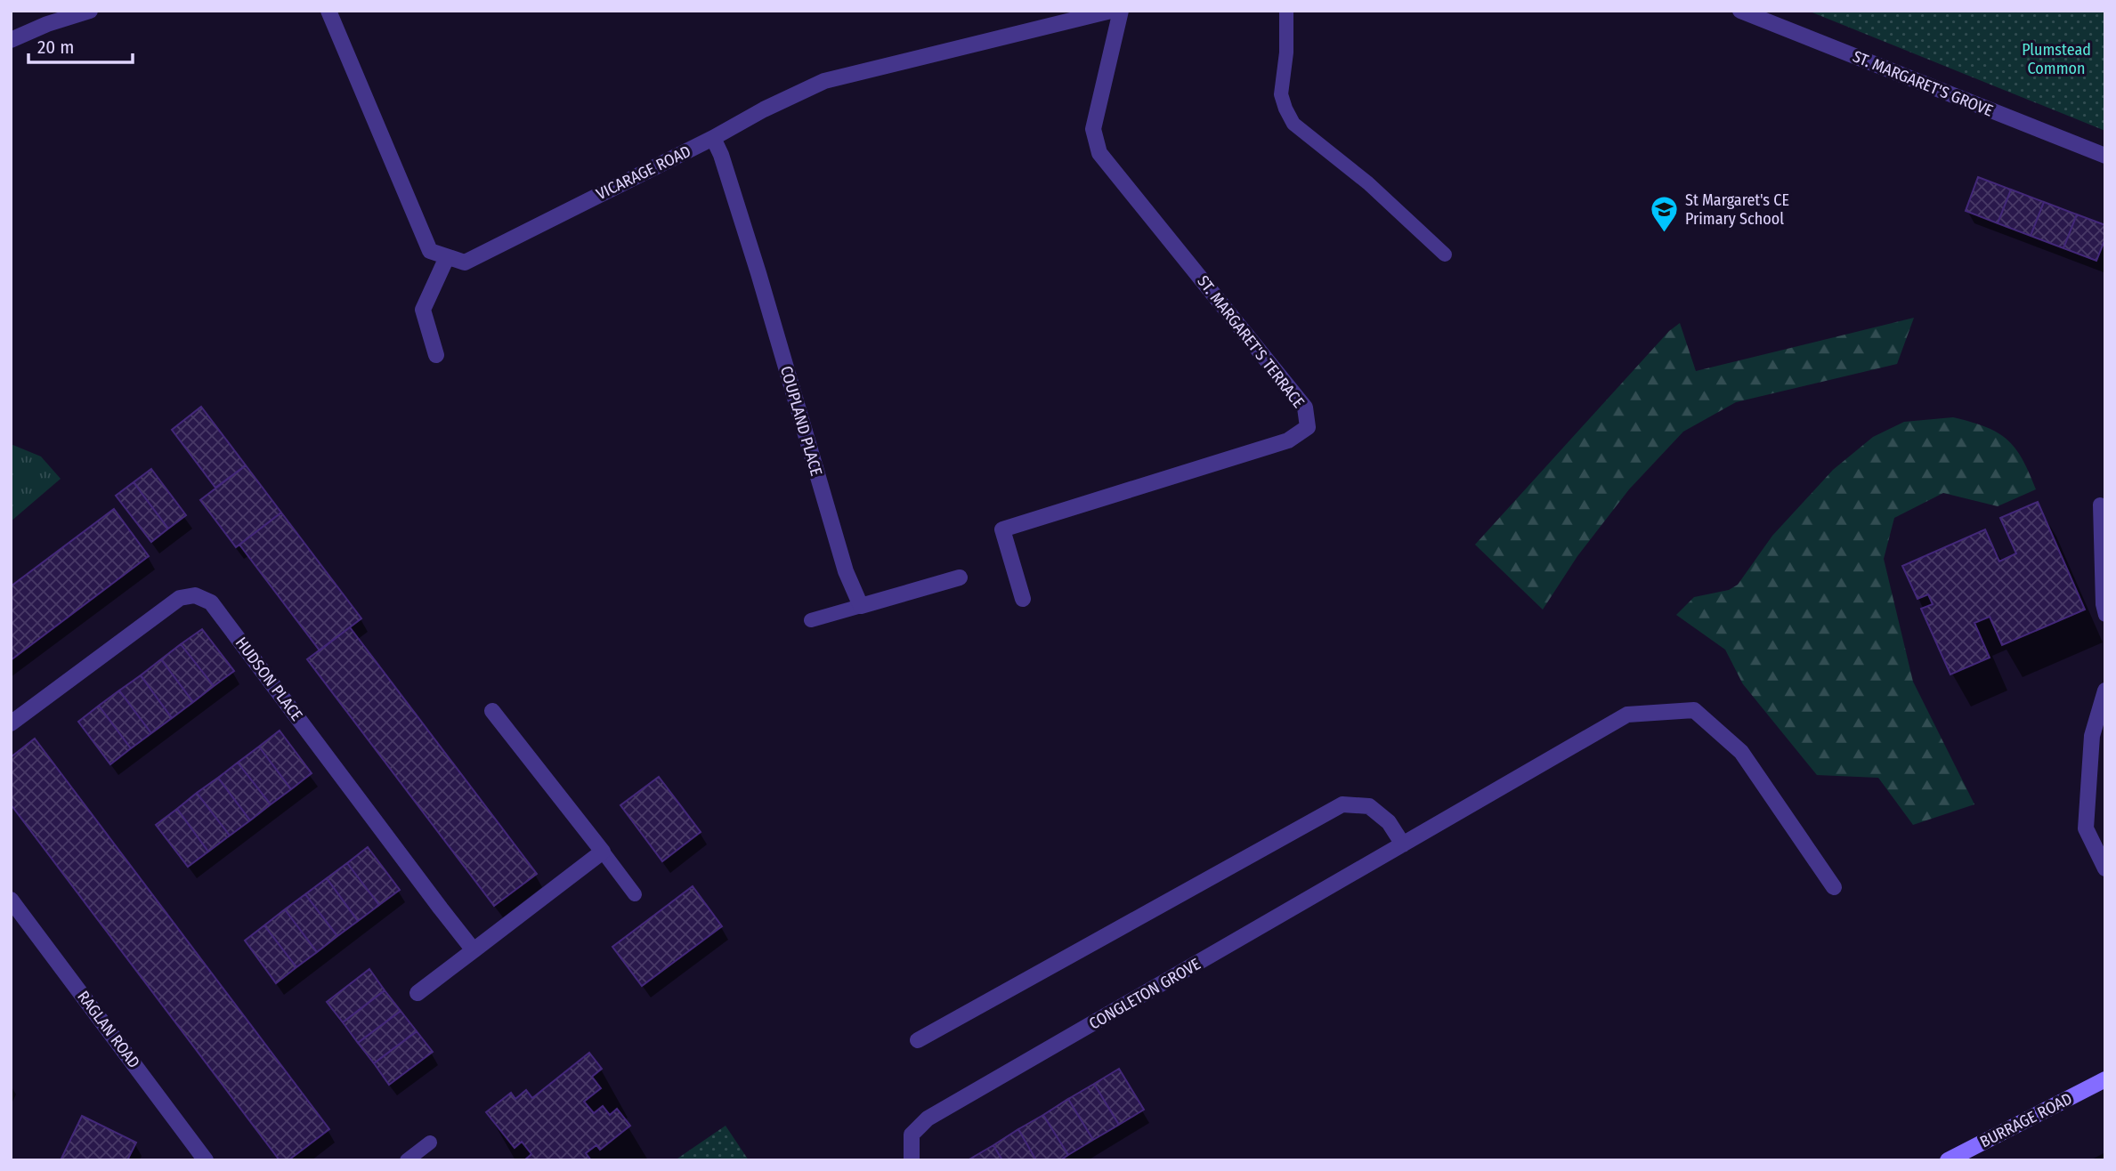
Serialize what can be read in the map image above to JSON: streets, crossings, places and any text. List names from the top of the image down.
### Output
{
  "streets": {
    "street": [
      "ST. MARGARET'S GROVE",
      "VICARAGE ROAD",
      "ST. MARGARET'S TERRACE",
      "COUPLAND PLACE",
      "HUDSON PLACE",
      "CONGLETON GROVE",
      "RAGLAN ROAD",
      "BURRAGE ROAD"
    ]
  },
  "crossings": [
    ["VICARAGE ROAD", "COUPLAND PLACE"]
  ],
  "parks": ["Plumstead Common"],
  "places": {
    "school or university": ["St Margaret's CE Primary School"]
  },
  "scale_bar": "20 m"
}
